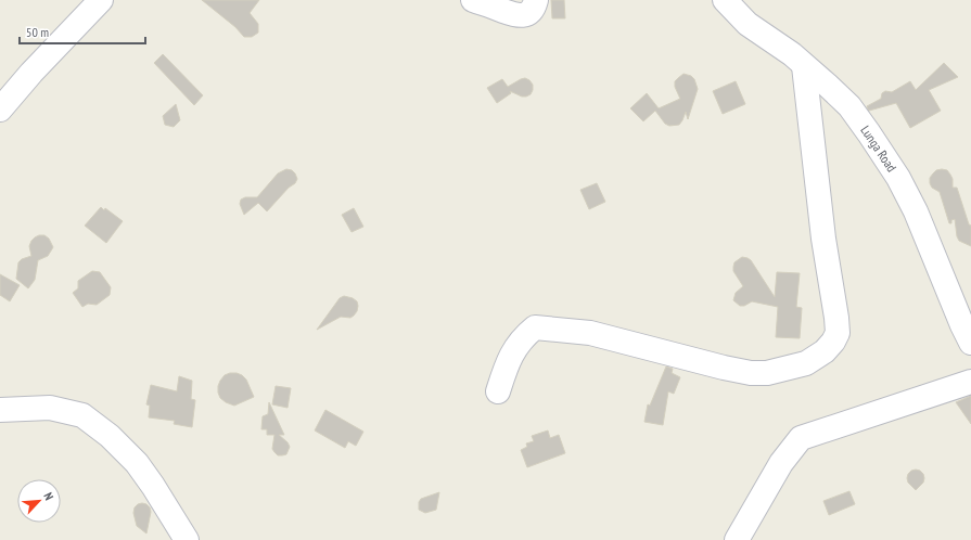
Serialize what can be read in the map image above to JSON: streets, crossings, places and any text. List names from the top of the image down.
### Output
{
  "streets": {
    "street": ["Lunga Road"]
  },
  "scale_bar": "50 m",
  "north": "top right"
}
